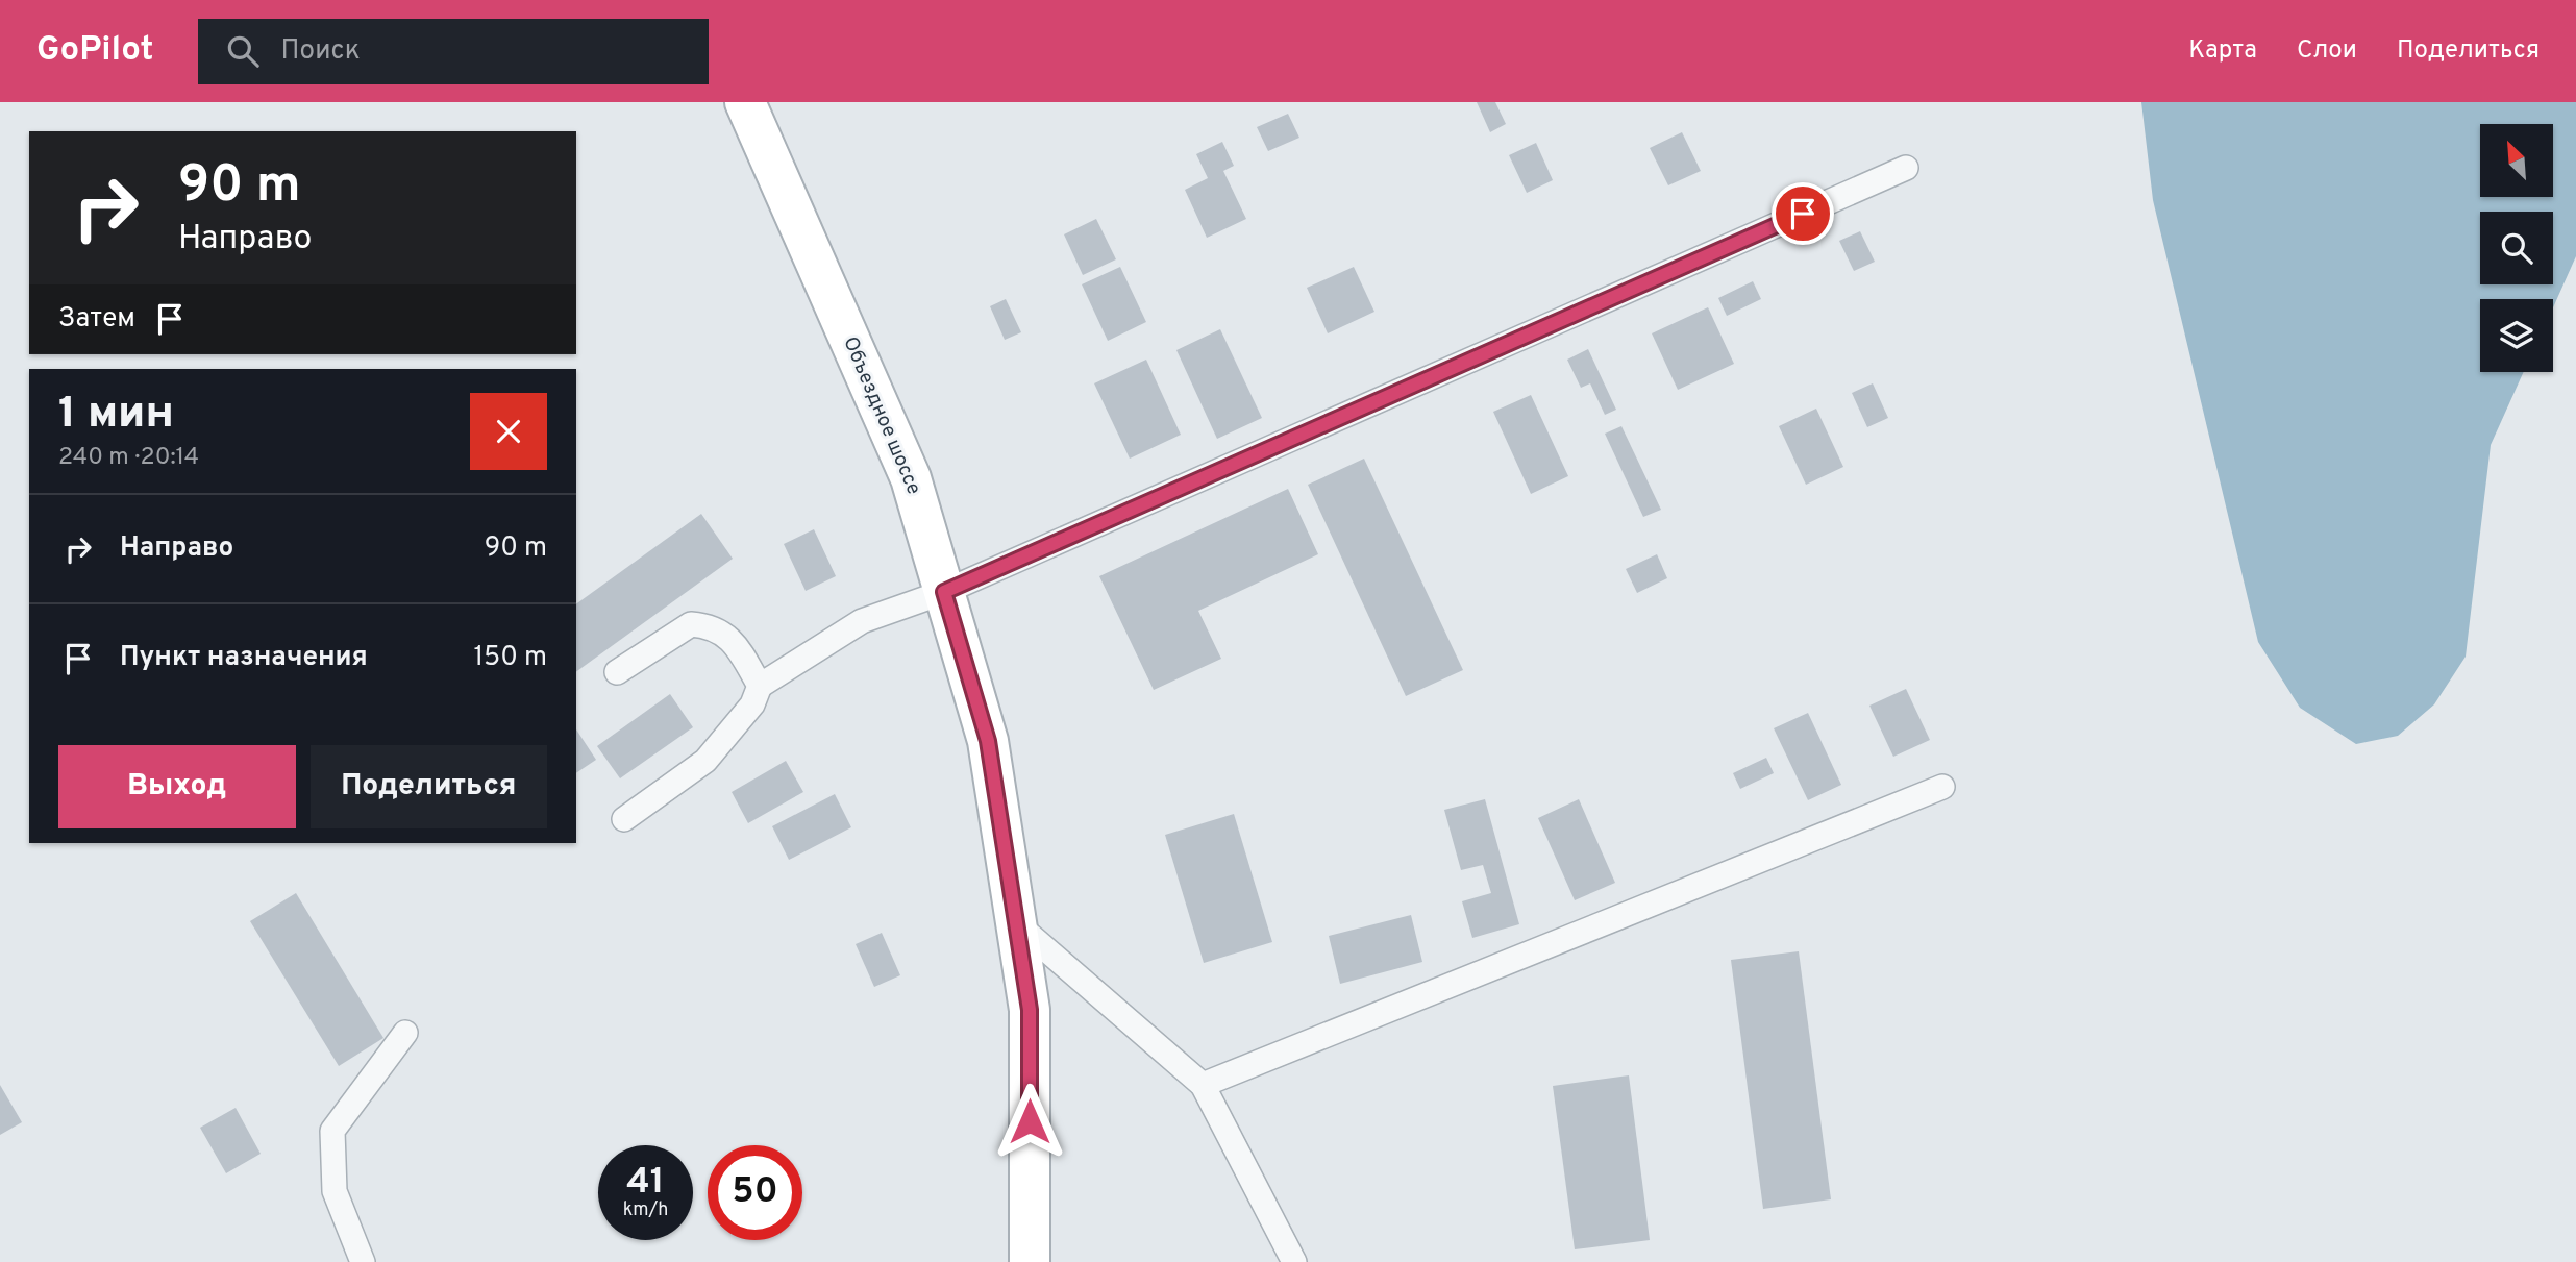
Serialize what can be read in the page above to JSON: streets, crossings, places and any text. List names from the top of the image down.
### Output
{
  "streets": {
    "main road": ["Объездное шоссе"]
  },
  "north": "top left",
  "page": {
    "header": "GoPilot",
    "search": "Поиск",
    "nav": ["Карта", "Слои", "Поделиться"],
    "turn": ["90 m", "Направо"],
    "then": "Затем",
    "heading": ["1 мин", "240 m · 20:14"],
    "list": [
      {
        "name": "Направо",
        "value": "90 m"
      },
      {
        "name": "Пункт назначения",
        "value": "150 m"
      }
    ],
    "buttons": ["Выход", "Поделиться"],
    "speed": "41 km/h",
    "limit": "50"
  }
}
